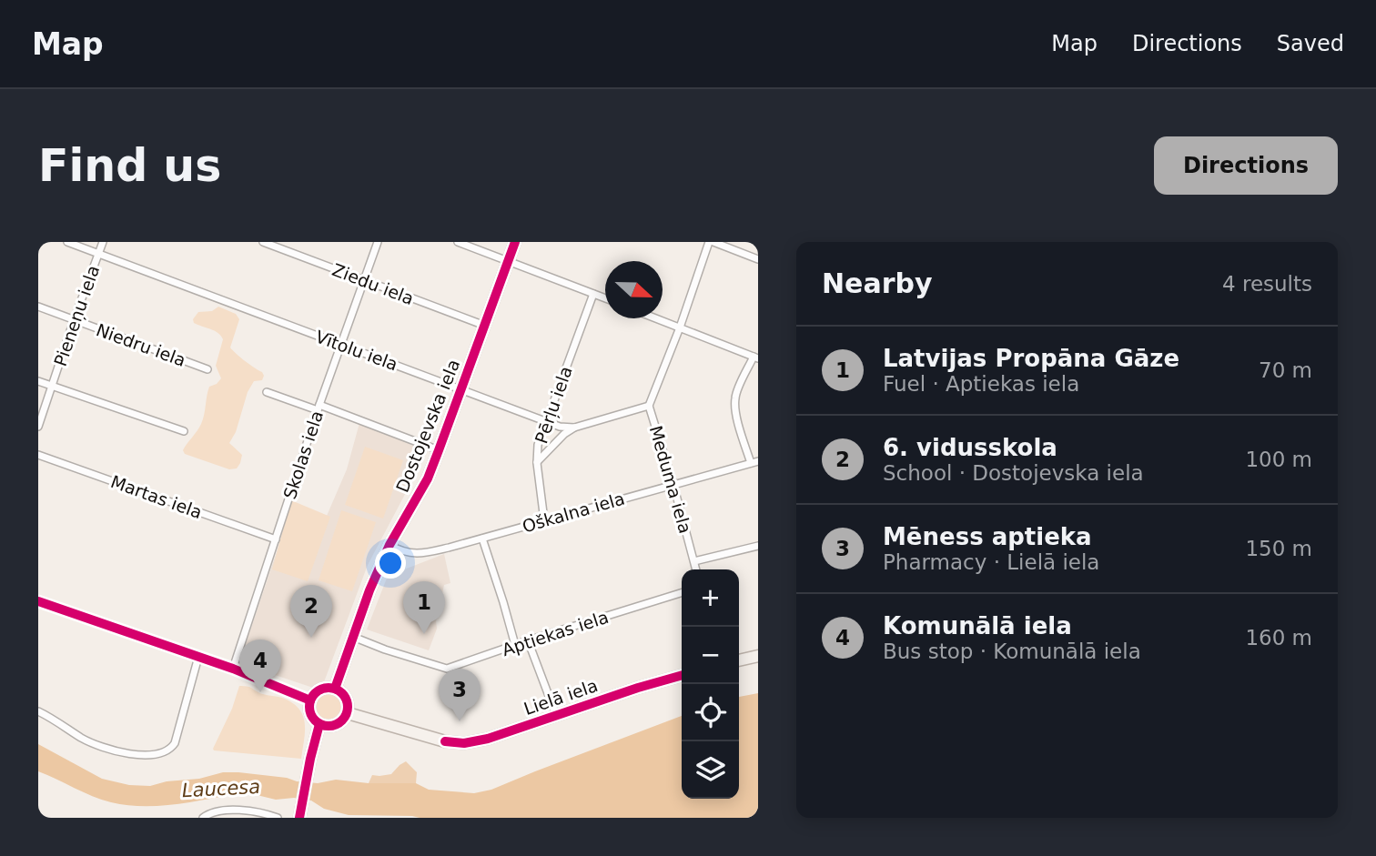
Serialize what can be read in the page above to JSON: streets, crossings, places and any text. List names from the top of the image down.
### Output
{
  "streets": {
    "main road": ["Dostojevska iela", "Lielā iela"],
    "street": [
      "Ziedu iela",
      "Pieneņu iela",
      "Niedru iela",
      "Vītolu iela",
      "Pērļu iela",
      "Skolas iela",
      "Meduma iela",
      "Martas iela",
      "Oškalna iela",
      "Aptiekas iela"
    ]
  },
  "crossings": [
    ["Ziedu iela", "Dostojevska iela"],
    ["Ziedu iela", "Skolas iela"],
    ["Pieneņu iela", "Niedru iela"],
    ["Pieneņu iela", "Vītolu iela"],
    ["Vītolu iela", "Pērļu iela"],
    ["Vītolu iela", "Dostojevska iela"],
    ["Vītolu iela", "Skolas iela"],
    ["Vītolu iela", "Meduma iela"],
    ["Pērļu iela", "Oškalna iela"],
    ["Dostojevska iela", "Oškalna iela"],
    ["Dostojevska iela", "Aptiekas iela"],
    ["Dostojevska iela", "Lielā iela"],
    ["Skolas iela", "Martas iela"],
    ["Meduma iela", "Oškalna iela"]
  ],
  "water": ["Laucesa"],
  "north": "right",
  "page": {
    "header": "Map",
    "nav": ["Map", "Directions", "Saved"],
    "buttons": "Directions",
    "title": "Find us",
    "heading": ["Nearby", "4 results"],
    "list": [
      {
        "mark": "1",
        "name": "Latvijas Propāna Gāze",
        "note": "Fuel · Aptiekas iela",
        "value": "70 m"
      },
      {
        "mark": "2",
        "name": "6. vidusskola",
        "note": "School · Dostojevska iela",
        "value": "100 m"
      },
      {
        "mark": "3",
        "name": "Mēness aptieka",
        "note": "Pharmacy · Lielā iela",
        "value": "150 m"
      },
      {
        "mark": "4",
        "name": "Komunālā iela",
        "note": "Bus stop · Komunālā iela",
        "value": "160 m"
      }
    ],
    "map_buttons": ["+", "−"],
    "pins": [
      "1",
      "2",
      "4",
      "3"
    ]
  }
}
